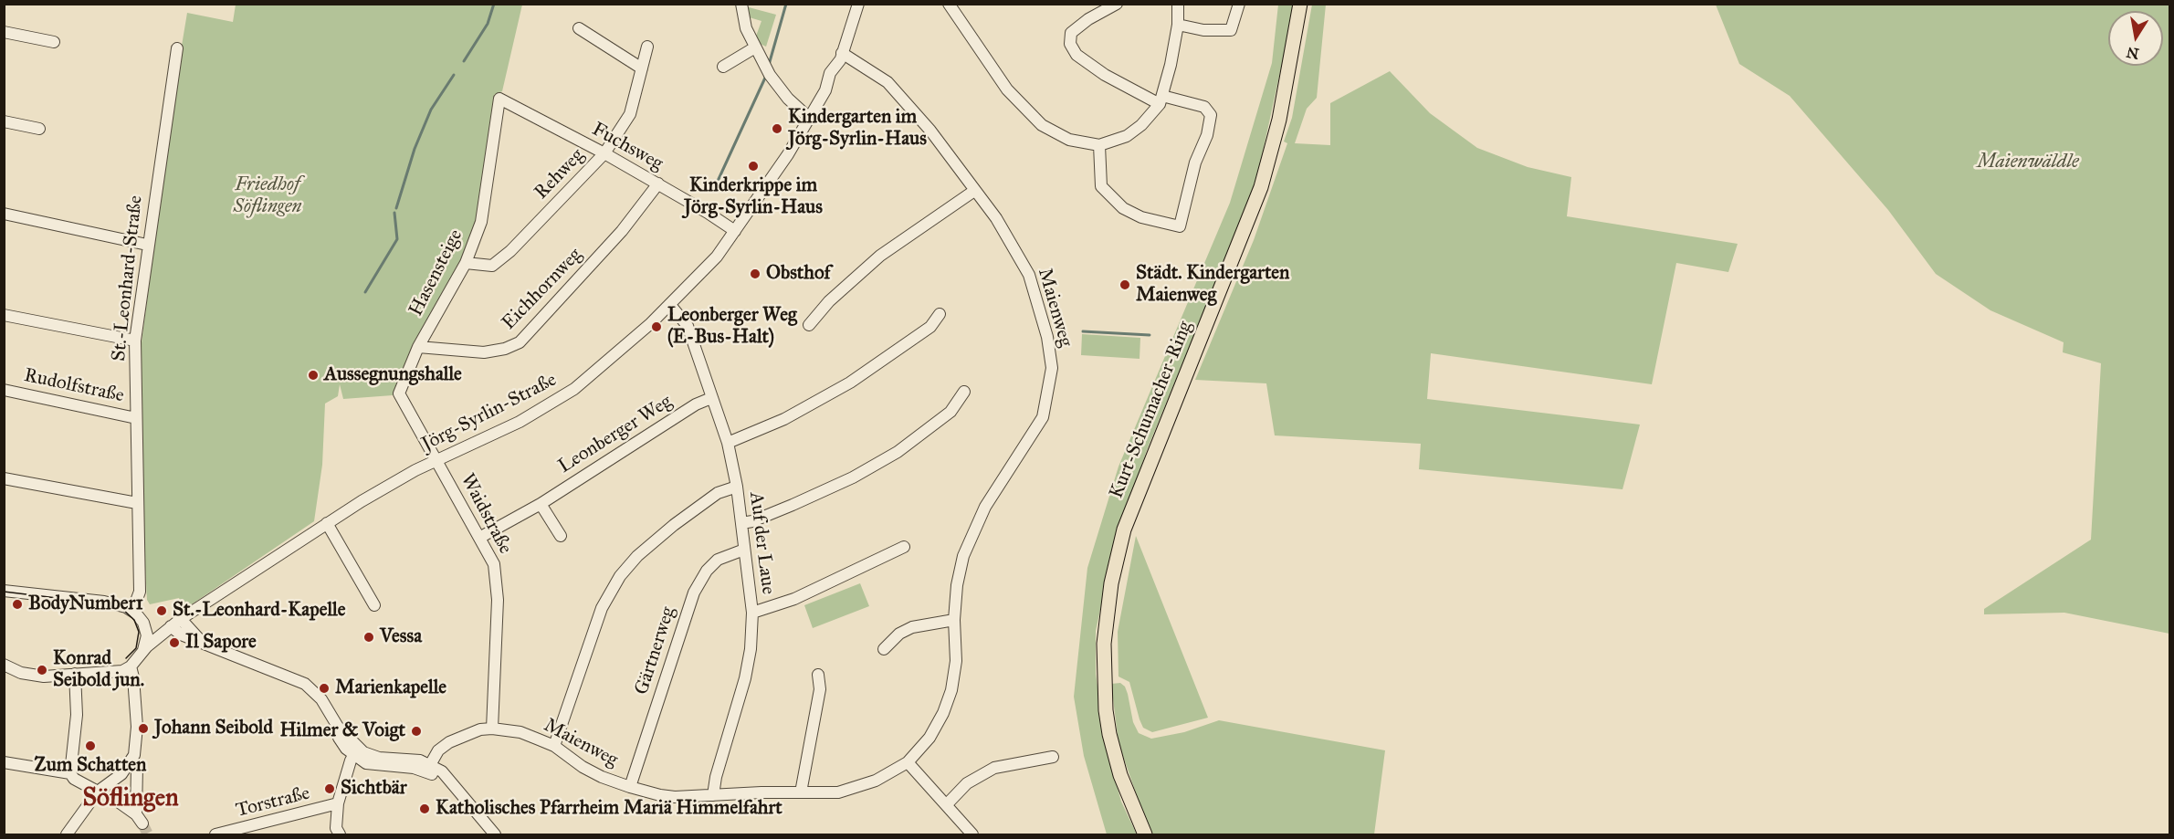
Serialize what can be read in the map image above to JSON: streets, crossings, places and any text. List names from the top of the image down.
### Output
{
  "streets": {
    "main road": ["Kurt-Schumacher-Ring"],
    "street": [
      "Fuchsweg",
      "Rehweg",
      "Hasensteige",
      "St.-Leonhard-Straße",
      "Eichhornweg",
      "Maienweg",
      "Rudolfstraße",
      "Jörg-Syrlin-Straße",
      "Leonberger Weg",
      "Waidstraße",
      "Auf der Laue",
      "Gärtnerweg",
      "Torstraße"
    ]
  },
  "crossings": [
    ["Fuchsweg", "Rehweg"],
    ["Fuchsweg", "Hasensteige"],
    ["Fuchsweg", "Eichhornweg"],
    ["Fuchsweg", "Jörg-Syrlin-Straße"],
    ["Rehweg", "Hasensteige"],
    ["Hasensteige", "Eichhornweg"],
    ["Hasensteige", "Waidstraße"],
    ["St.-Leonhard-Straße", "Rudolfstraße"],
    ["Maienweg", "Jörg-Syrlin-Straße"],
    ["Maienweg", "Waidstraße"],
    ["Maienweg", "Auf der Laue"],
    ["Maienweg", "Gärtnerweg"],
    ["Jörg-Syrlin-Straße", "Waidstraße"],
    ["Jörg-Syrlin-Straße", "Auf der Laue"],
    ["Leonberger Weg", "Waidstraße"],
    ["Leonberger Weg", "Auf der Laue"],
    ["Auf der Laue", "Gärtnerweg"]
  ],
  "districts": ["Söflingen"],
  "parks": ["Maienwäldle", "Friedhof Söflingen"],
  "places": [
    "Kindergarten im Jörg-Syrlin-Haus",
    "Kinderkrippe im Jörg-Syrlin-Haus",
    "Obsthof",
    "Städt. Kindergarten Maienweg",
    "Leonberger Weg (E-Bus-Halt)",
    "Aussegnungshalle",
    "BodyNumber1",
    "St.-Leonhard-Kapelle",
    "Vessa",
    "Il Sapore",
    "Konrad Seibold jun.",
    "Marienkapelle",
    "Johann Seibold",
    "Hilmer & Voigt",
    "Zum Schatten",
    "Sichtbär",
    "Katholisches Pfarrheim Mariä Himmelfahrt"
  ],
  "north": "bottom"
}
